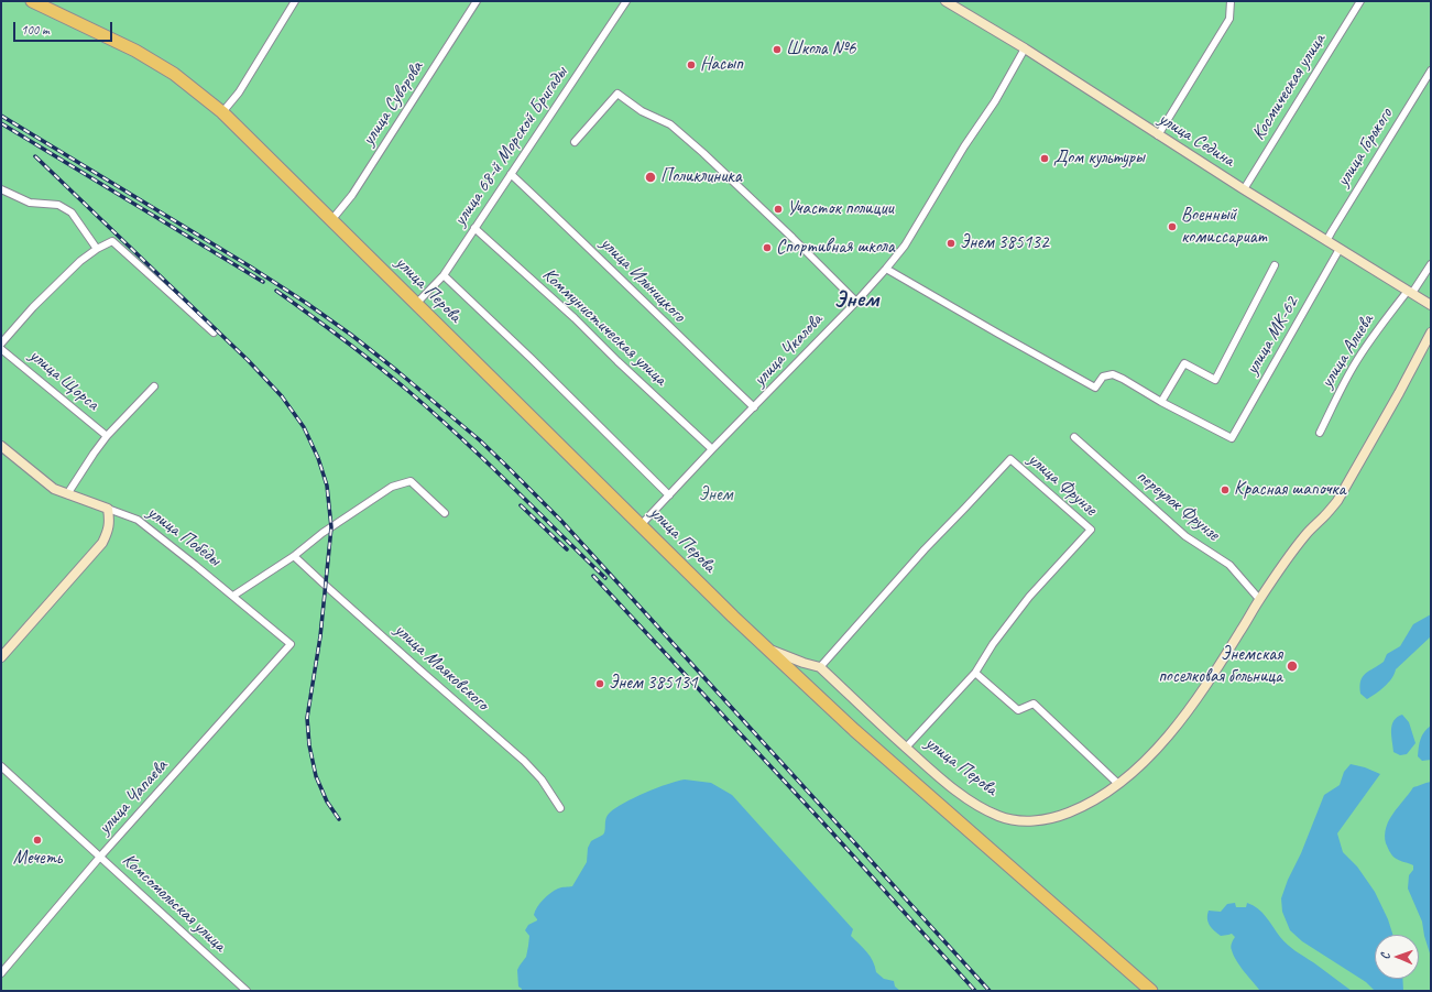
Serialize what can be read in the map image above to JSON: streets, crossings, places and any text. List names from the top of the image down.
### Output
{
  "streets": {
    "highway": ["улица Перова"],
    "street": [
      "Космическая улица",
      "улица Суворова",
      "улица Седина",
      "улица 68-й Морской Бригады",
      "улица Горького",
      "улица Ильницкого",
      "Коммунистическая улица",
      "улица МК-62",
      "улица Чкалова",
      "улица Алиева",
      "улица Щорса",
      "улица Фрунзе",
      "переулок Фрунзе",
      "улица Победы",
      "улица Маяковского",
      "улица Чапаева",
      "Комсомольская улица"
    ]
  },
  "crossings": [
    ["Космическая улица", "улица Седина"],
    ["улица Суворова", "улица Перова"],
    ["улица Седина", "улица Горького"],
    ["улица Седина", "улица МК-62"],
    ["улица Седина", "улица Чкалова"],
    ["улица Седина", "улица Алиева"],
    ["улица 68-й Морской Бригады", "улица Ильницкого"],
    ["улица 68-й Морской Бригады", "улица Перова"],
    ["улица 68-й Морской Бригады", "Коммунистическая улица"],
    ["улица Ильницкого", "улица Чкалова"],
    ["улица Перова", "улица Чкалова"],
    ["улица Перова", "улица Фрунзе"],
    ["улица Перова", "переулок Фрунзе"],
    ["Коммунистическая улица", "улица Чкалова"],
    ["улица Победы", "улица Чапаева"],
    ["улица Чапаева", "Комсомольская улица"]
  ],
  "districts": ["Энем"],
  "parks": ["Энем"],
  "places": [
    "Школа №6",
    "Насып",
    "Дом культуры",
    "Поликлиника",
    "Участок полиции",
    "Военный комиссариат",
    "Энем 385132",
    "Спортивная школа",
    "Красная шапочка",
    "Энемская поселковая больница",
    "Энем 385131",
    "Мечеть"
  ],
  "scale_bar": "100 m",
  "north": "left"
}
